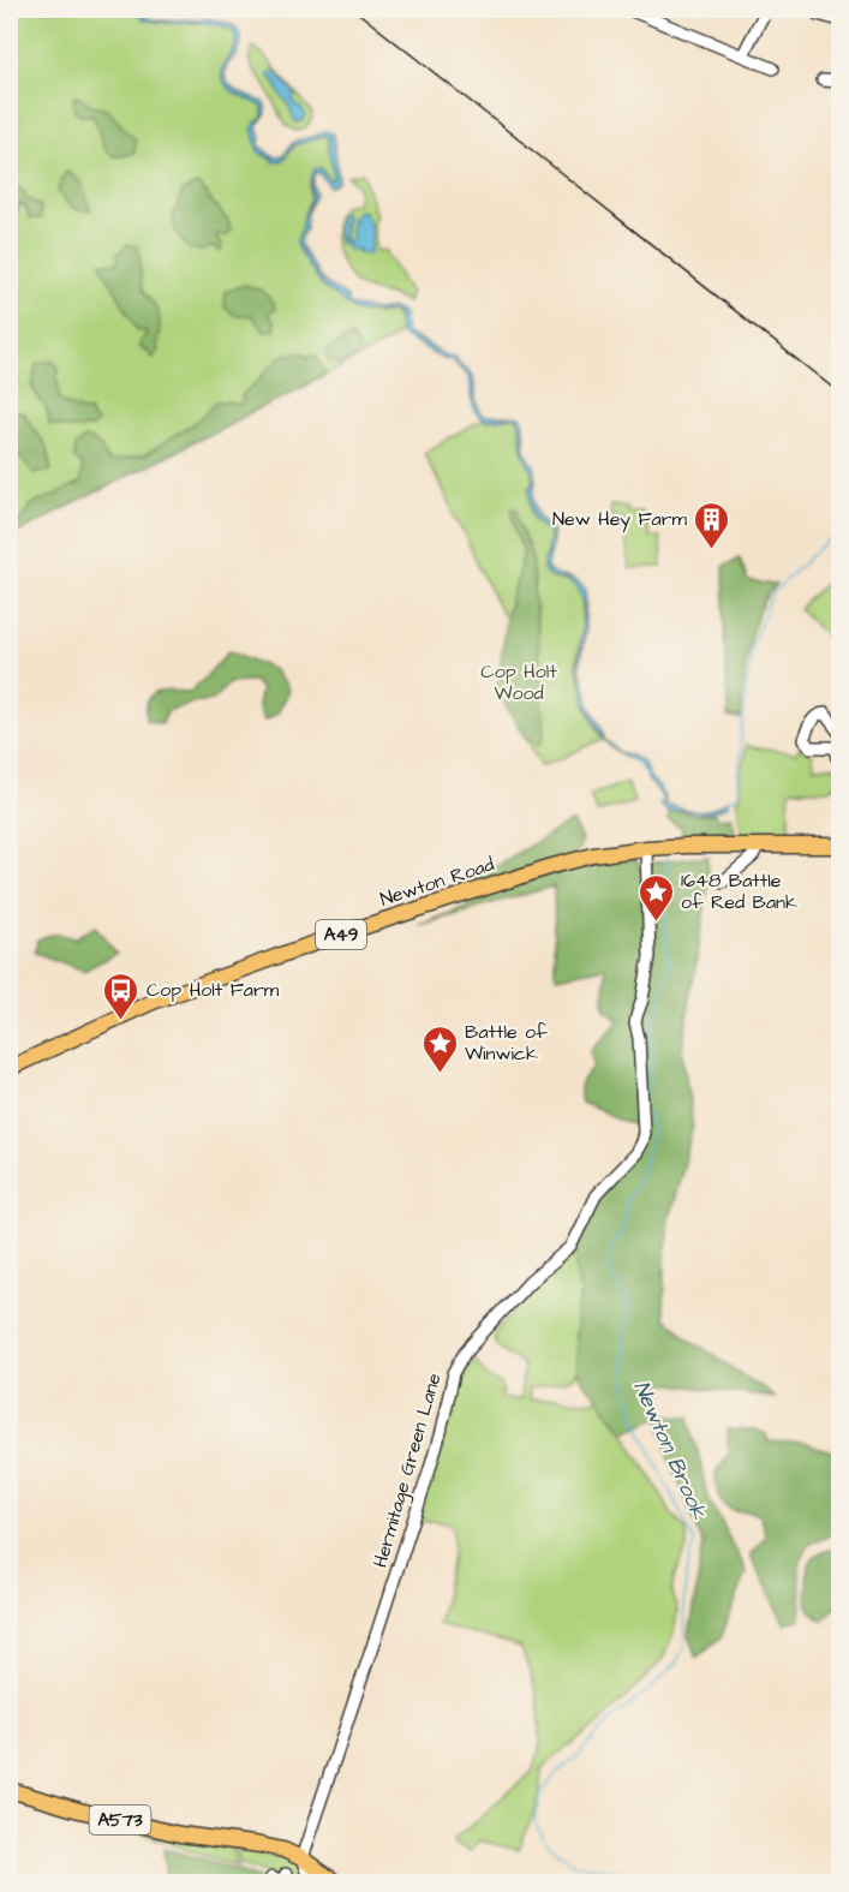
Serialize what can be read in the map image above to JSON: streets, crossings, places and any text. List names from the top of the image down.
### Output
{
  "streets": {
    "main road": ["Newton Road", "A49", "A573"],
    "street": ["Hermitage Green Lane"]
  },
  "crossings": [
    ["Newton Road", "A49"],
    ["Newton Road", "Hermitage Green Lane"],
    ["Hermitage Green Lane", "A573"]
  ],
  "water": ["Newton Brook"],
  "parks": ["Cop Holt Wood"],
  "places": {
    "building": ["New Hey Farm"],
    "place": ["1648 Battle of Red Bank", "Battle of Winwick"],
    "bus stop": ["Cop Holt Farm"]
  }
}
